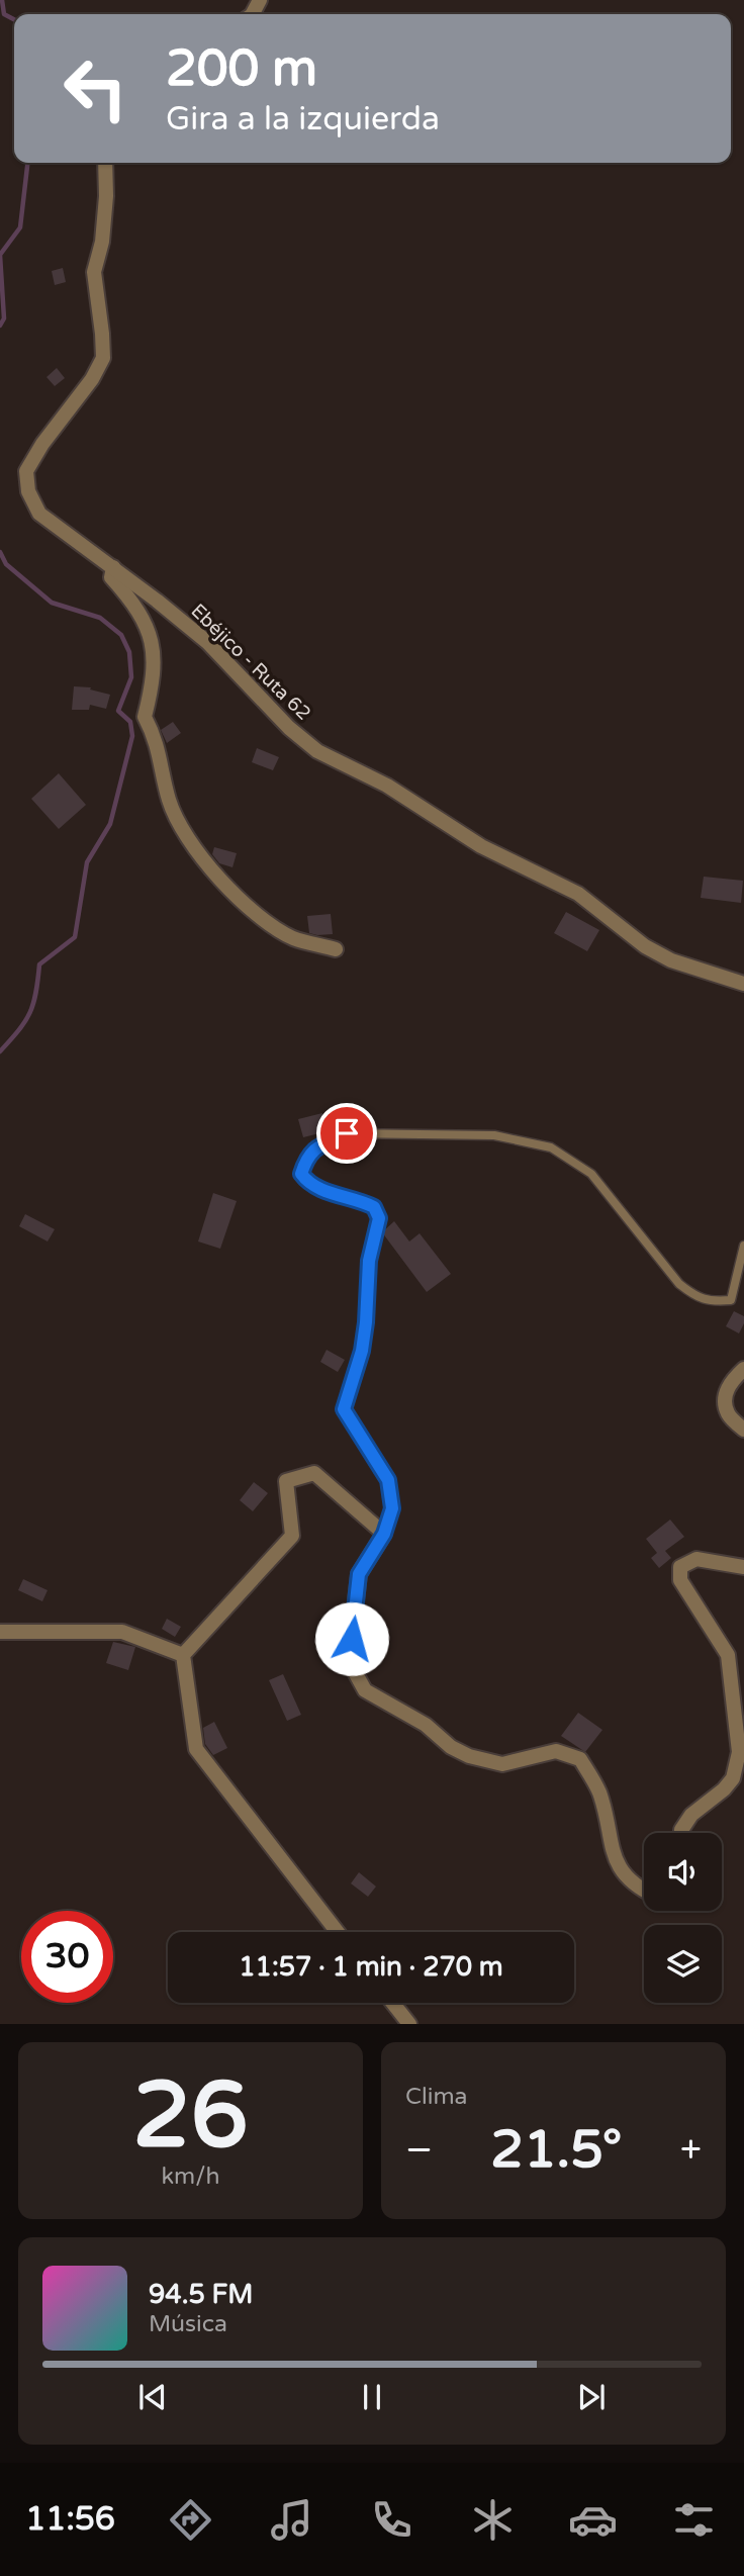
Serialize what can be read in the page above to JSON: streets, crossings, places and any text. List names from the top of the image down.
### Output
{
  "streets": {
    "street": ["Ebéjico - Ruta 62"]
  },
  "page": {
    "turn": ["200 m", "Gira a la izquierda"],
    "limit": "30",
    "trip": "11:57 · 1 min · 270 m",
    "tile": [
      ["26", "km/h"],
      "Clima"
    ],
    "heat": ["−", "21.5°", "+"],
    "song": ["94.5 FM", "Música"],
    "tabs": "11:56"
  }
}
